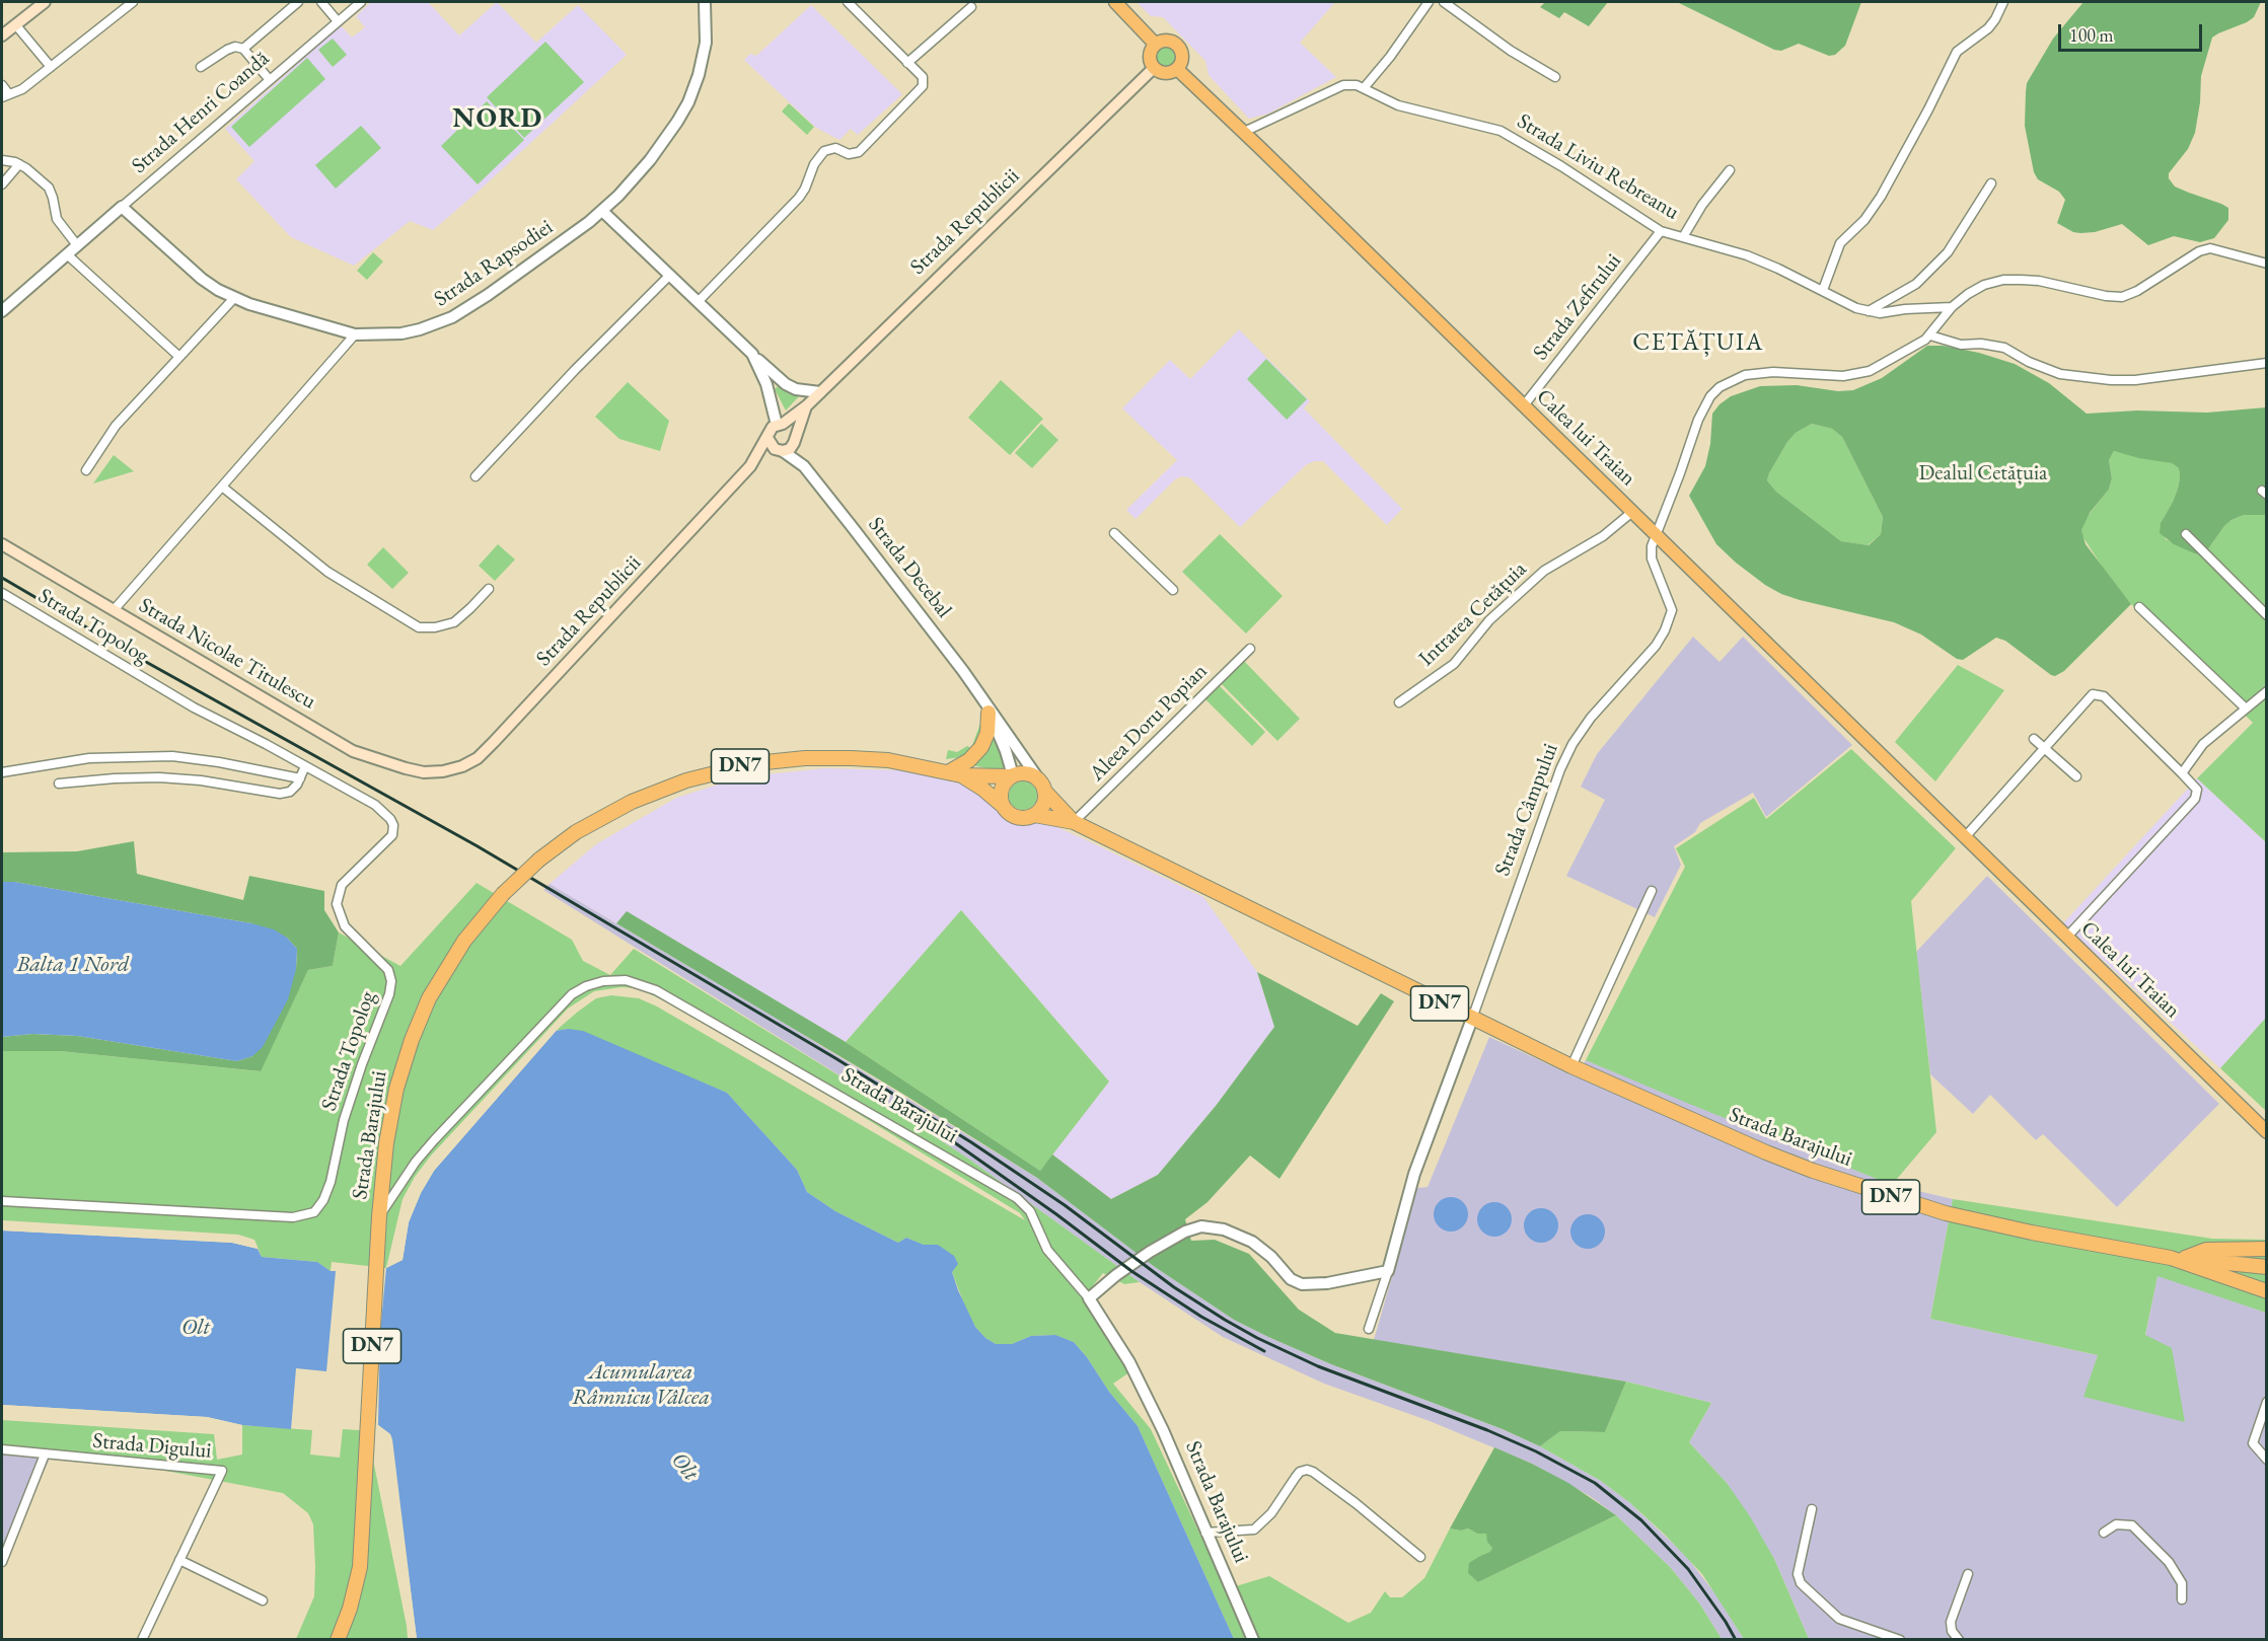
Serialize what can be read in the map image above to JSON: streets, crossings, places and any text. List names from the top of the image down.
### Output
{
  "streets": {
    "highway": ["DN7", "Strada Barajului"],
    "main road": ["Strada Republicii", "Calea lui Traian", "Strada Nicolae Titulescu"],
    "street": [
      "Strada Henri Coandă",
      "Strada Liviu Rebreanu",
      "Strada Rapsodiei",
      "Strada Zefirului",
      "Strada Decebal",
      "Intrarea Cetățuia",
      "Strada Topolog",
      "Aleea Doru Popian",
      "Strada Câmpului",
      "Strada Digului"
    ]
  },
  "crossings": [
    ["Strada Henri Coandă", "Strada Rapsodiei"],
    ["Strada Liviu Rebreanu", "Strada Zefirului"],
    ["Strada Liviu Rebreanu", "Calea lui Traian"],
    ["Strada Republicii", "Calea lui Traian"],
    ["Strada Republicii", "Strada Decebal"],
    ["Strada Republicii", "Strada Nicolae Titulescu"],
    ["Strada Zefirului", "Calea lui Traian"],
    ["Calea lui Traian", "Intrarea Cetățuia"],
    ["Calea lui Traian", "Strada Câmpului"],
    ["Strada Decebal", "DN7"],
    ["Strada Decebal", "Strada Barajului"],
    ["Aleea Doru Popian", "Strada Barajului"],
    ["DN7", "Strada Barajului"],
    ["Strada Câmpului", "Strada Barajului"]
  ],
  "districts": ["NORD", "CETĂȚUIA"],
  "water": ["Balta 1 Nord", "Olt", "Acumularea Râmnicu Vâlcea"],
  "parks": ["Dealul Cetățuia"],
  "scale_bar": "100 m"
}
